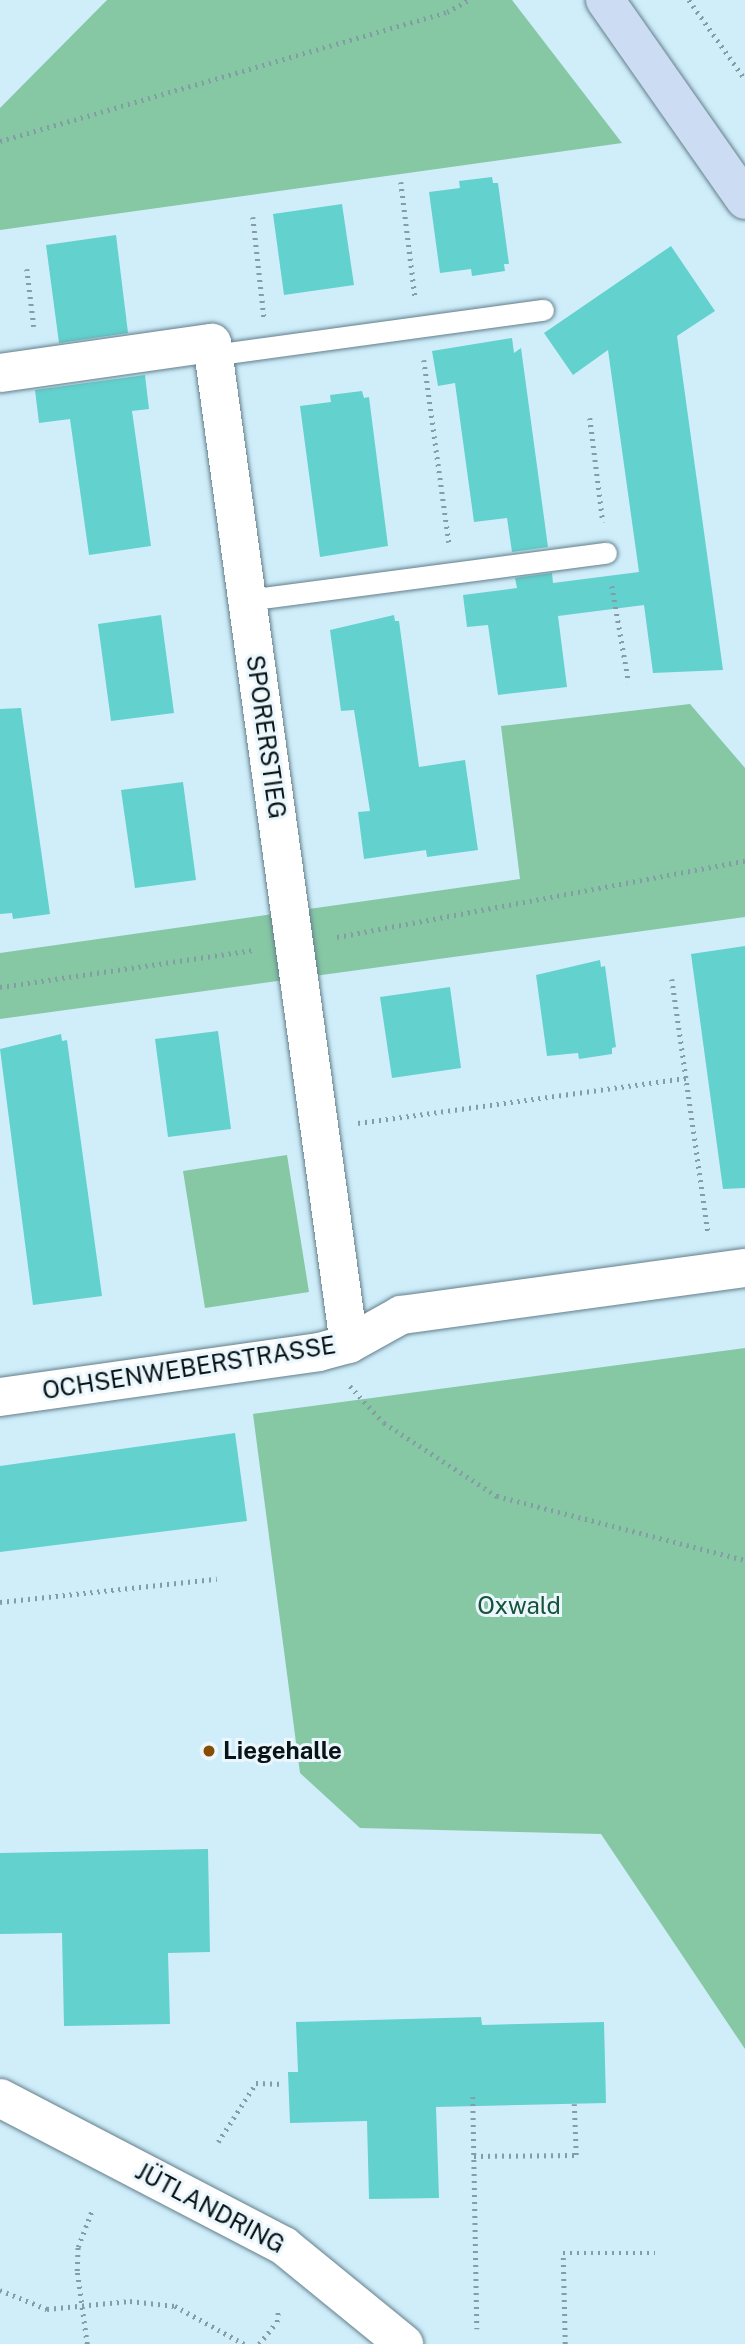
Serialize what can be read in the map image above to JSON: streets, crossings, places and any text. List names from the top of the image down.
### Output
{
  "streets": {
    "street": ["SPORERSTIEG", "OCHSENWEBERSTRASSE", "JÜTLANDRING"]
  },
  "crossings": [
    ["SPORERSTIEG", "OCHSENWEBERSTRASSE"]
  ],
  "parks": ["Oxwald"],
  "places": ["Liegehalle"]
}
